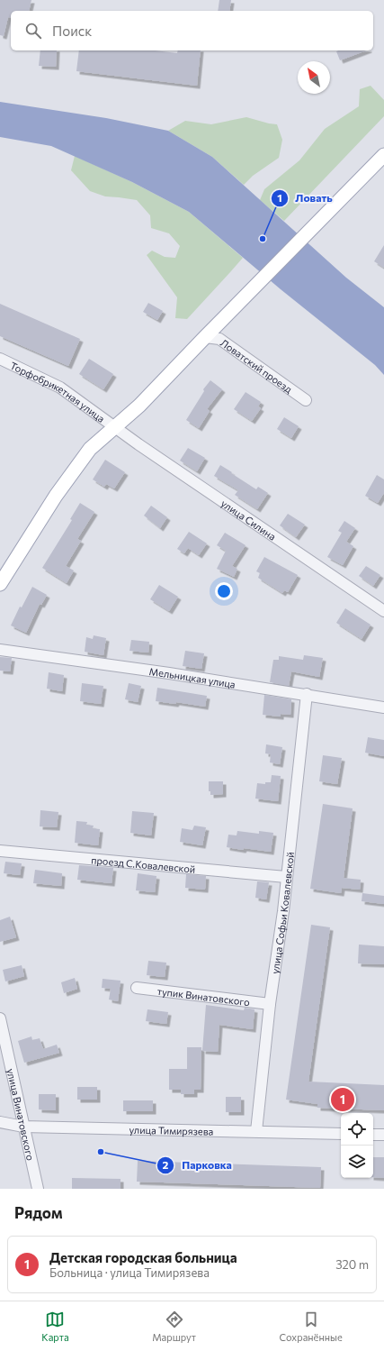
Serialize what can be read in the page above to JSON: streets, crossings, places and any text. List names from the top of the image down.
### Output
{
  "streets": {
    "street": [
      "Ловатский проезд",
      "Торфобрикетная улица",
      "улица Силина",
      "Мельницкая улица",
      "проезд С.Ковалевской",
      "улица Софьи Ковалевской",
      "тупик Винатовского",
      "улица Винатовского",
      "улица Тимирязева"
    ]
  },
  "crossings": [
    ["Торфобрикетная улица", "улица Силина"],
    ["Мельницкая улица", "улица Софьи Ковалевской"],
    ["проезд С.Ковалевской", "улица Софьи Ковалевской"],
    ["улица Софьи Ковалевской", "тупик Винатовского"],
    ["улица Софьи Ковалевской", "улица Тимирязева"],
    ["улица Винатовского", "улица Тимирязева"]
  ],
  "places": ["Ловать", "Парковка"],
  "north": "top left",
  "page": {
    "search": "Поиск",
    "pins": "1",
    "heading": "Рядом",
    "list": [
      {
        "mark": "1",
        "name": "Детская городская больница",
        "note": "Больница · улица Тимирязева",
        "value": "320 m"
      }
    ],
    "nav": ["Карта", "Маршрут", "Сохранённые"]
  }
}
